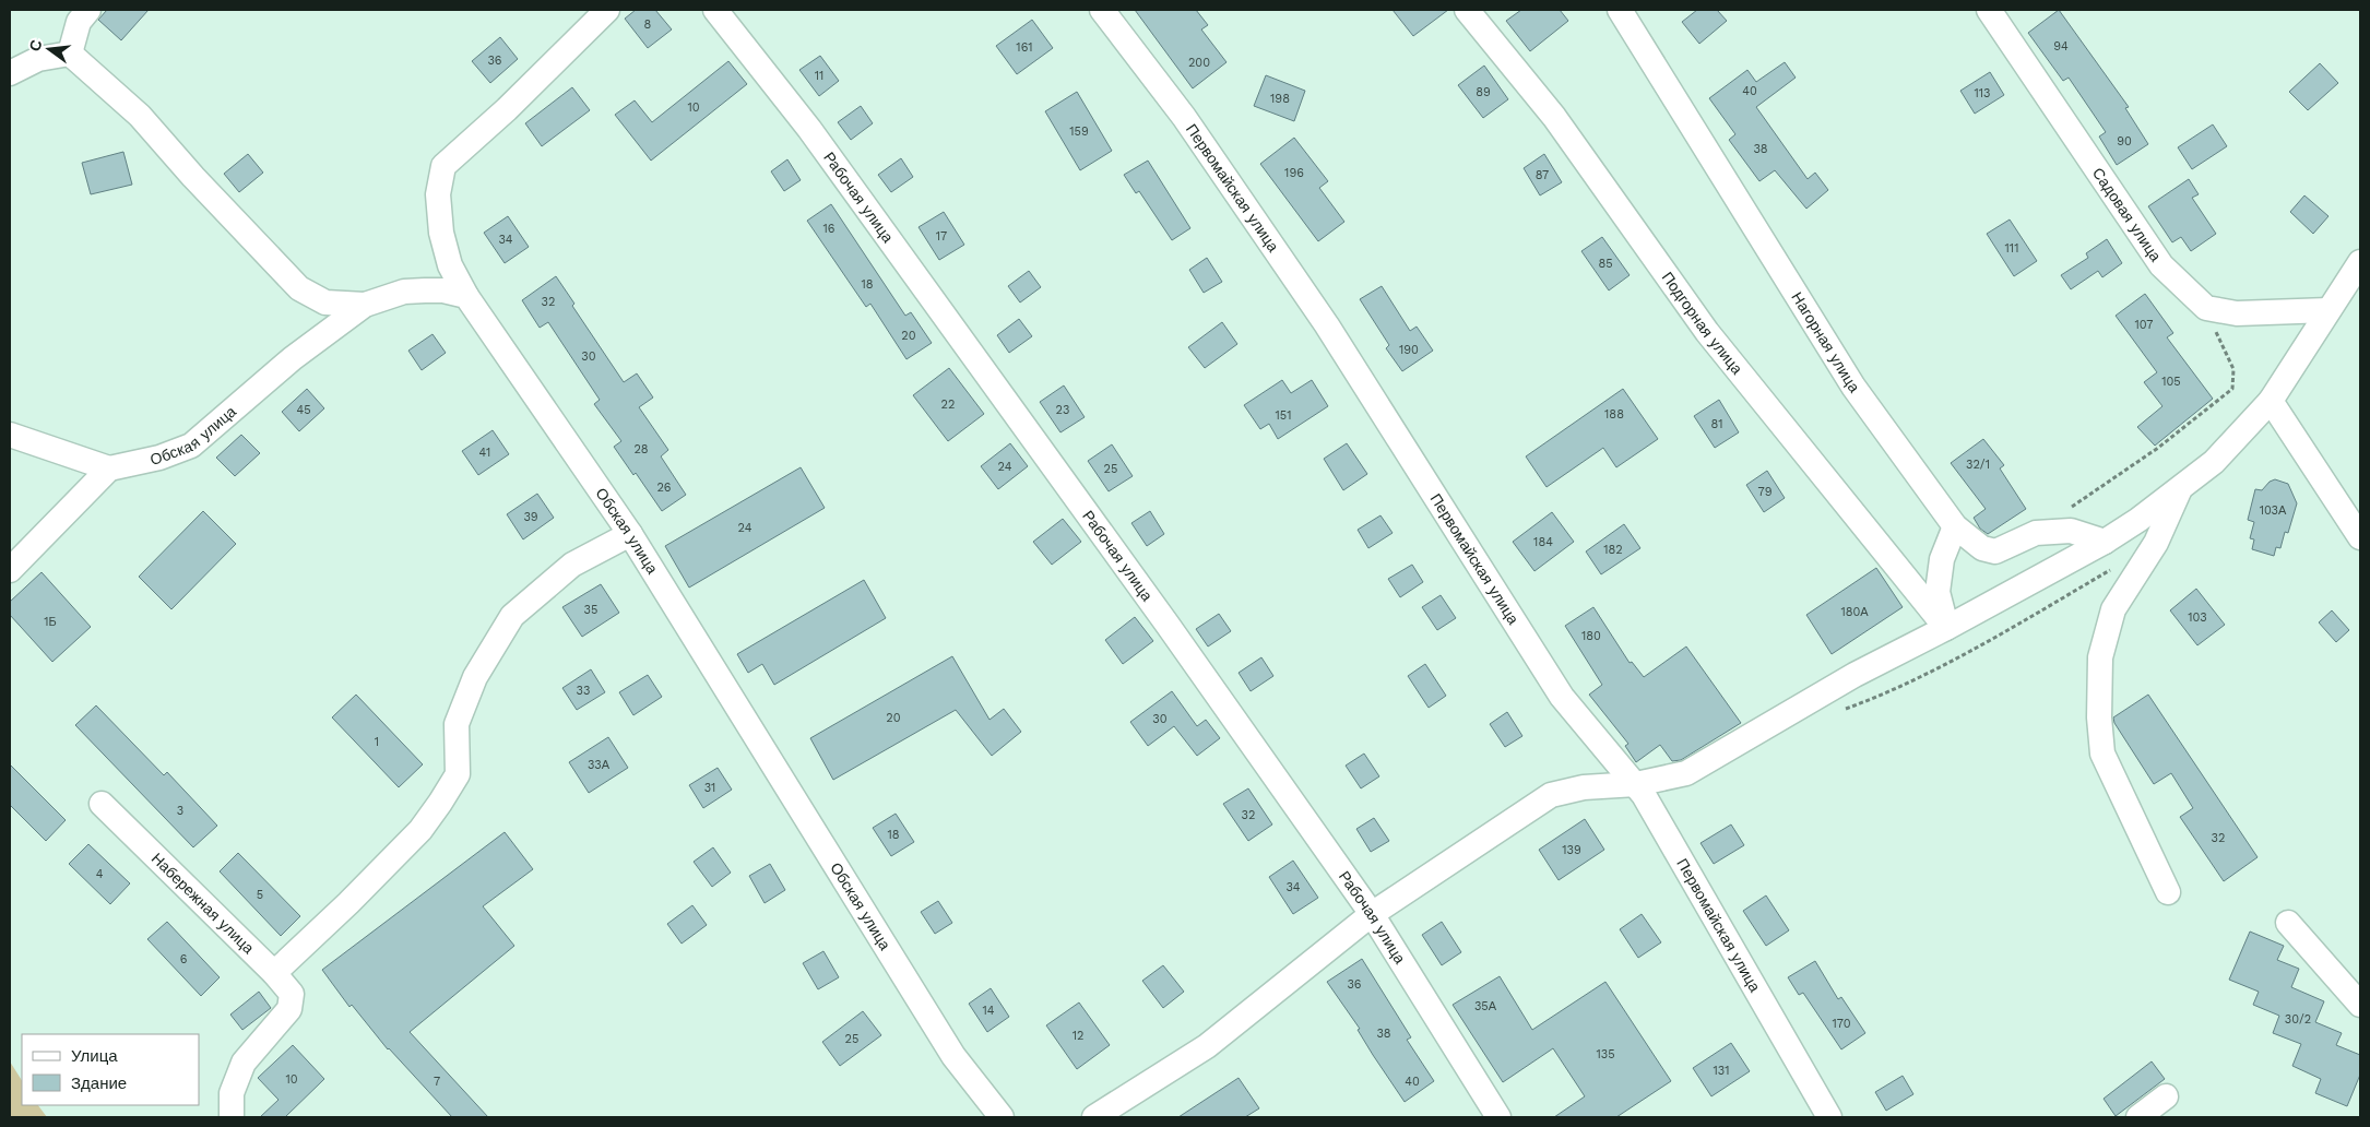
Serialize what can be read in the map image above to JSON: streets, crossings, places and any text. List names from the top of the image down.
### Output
{
  "streets": {
    "street": [
      "Первомайская улица",
      "Рабочая улица",
      "Садовая улица",
      "Подгорная улица",
      "Нагорная улица",
      "Обская улица",
      "Набережная улица"
    ]
  },
  "house_numbers": [
    "8",
    "94",
    "161",
    "36",
    "200",
    "11",
    "40",
    "89",
    "113",
    "198",
    "10",
    "159",
    "90",
    "38",
    "196",
    "87",
    "16",
    "17",
    "34",
    "111",
    "85",
    "18",
    "32",
    "107",
    "20",
    "190",
    "30",
    "105",
    "22",
    "45",
    "23",
    "188",
    "151",
    "81",
    "28",
    "41",
    "32/1",
    "24",
    "25",
    "26",
    "79",
    "103А",
    "39",
    "24",
    "184",
    "182",
    "35",
    "180А",
    "103",
    "1Б",
    "180",
    "33",
    "20",
    "30",
    "1",
    "33А",
    "31",
    "3",
    "32",
    "18",
    "32",
    "139",
    "4",
    "34",
    "5",
    "6",
    "36",
    "35А",
    "14",
    "30/2",
    "170",
    "38",
    "12",
    "25",
    "135",
    "131",
    "10",
    "7",
    "40"
  ],
  "legend": ["Улица", "Здание"],
  "north": "left"
}
